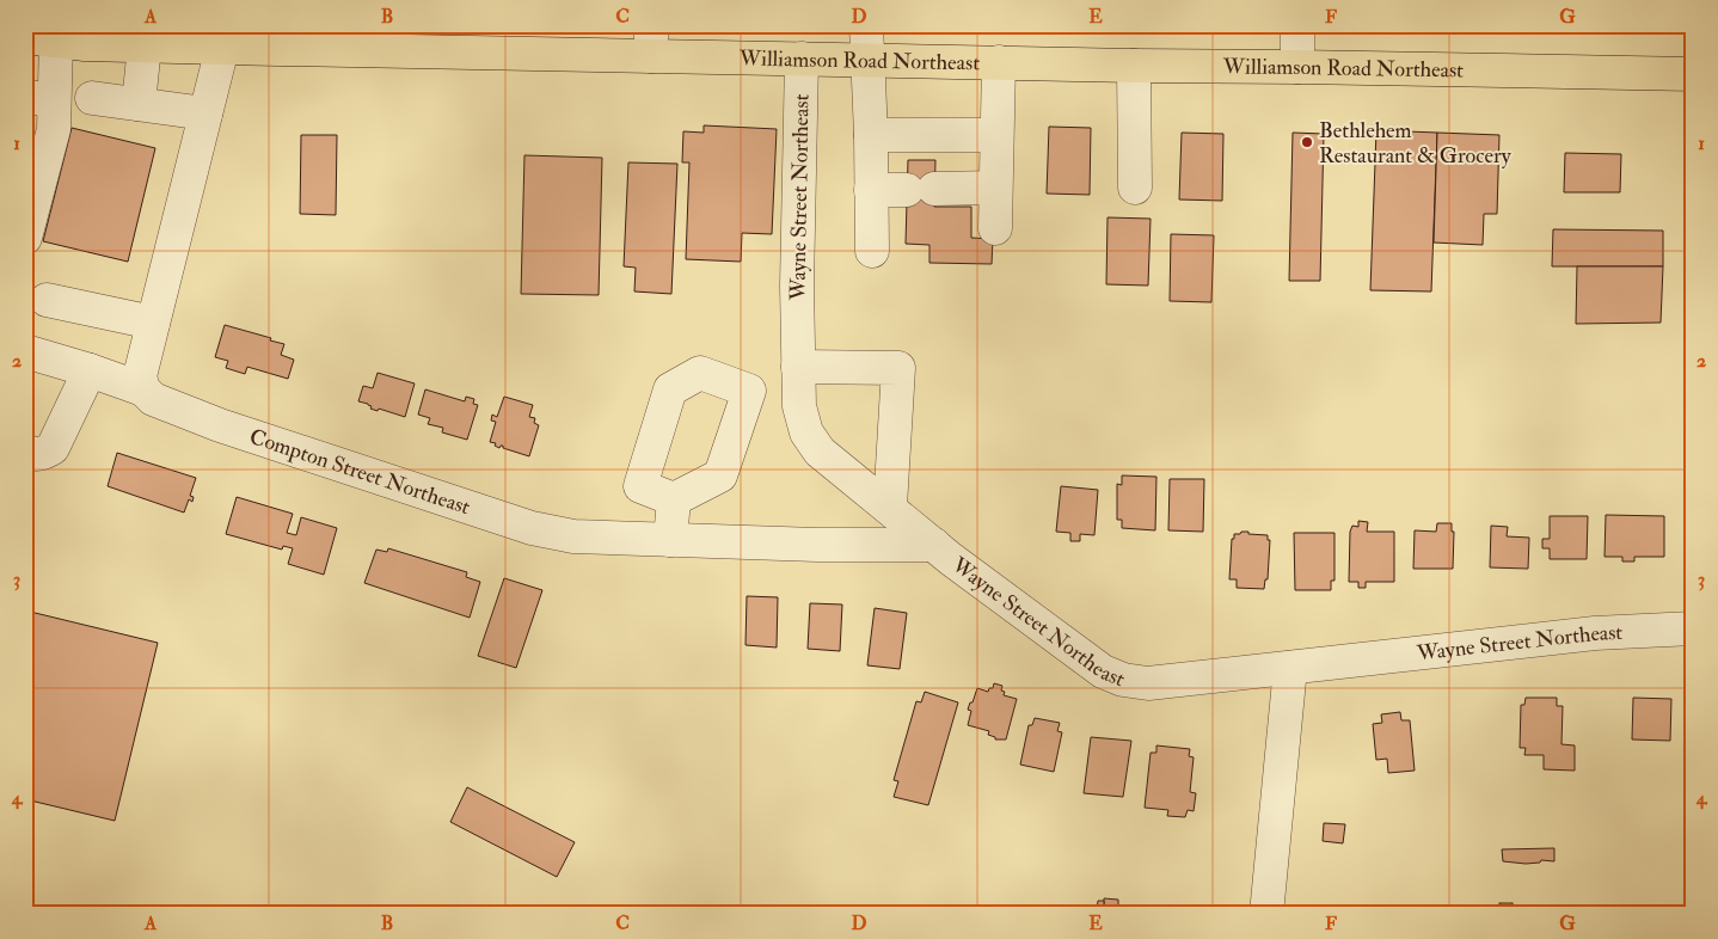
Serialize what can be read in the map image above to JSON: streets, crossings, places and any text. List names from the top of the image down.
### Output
{
  "streets": {
    "main road": ["Williamson Road Northeast"],
    "street": ["Wayne Street Northeast", "Compton Street Northeast"]
  },
  "crossings": [
    ["Williamson Road Northeast", "Wayne Street Northeast"],
    ["Wayne Street Northeast", "Compton Street Northeast"]
  ],
  "places": ["Bethlehem Restaurant & Grocery"],
  "grid": {
    "columns": [
      "A",
      "B",
      "C",
      "D",
      "E",
      "F",
      "G"
    ],
    "rows": [
      "1",
      "2",
      "3",
      "4"
    ]
  }
}
